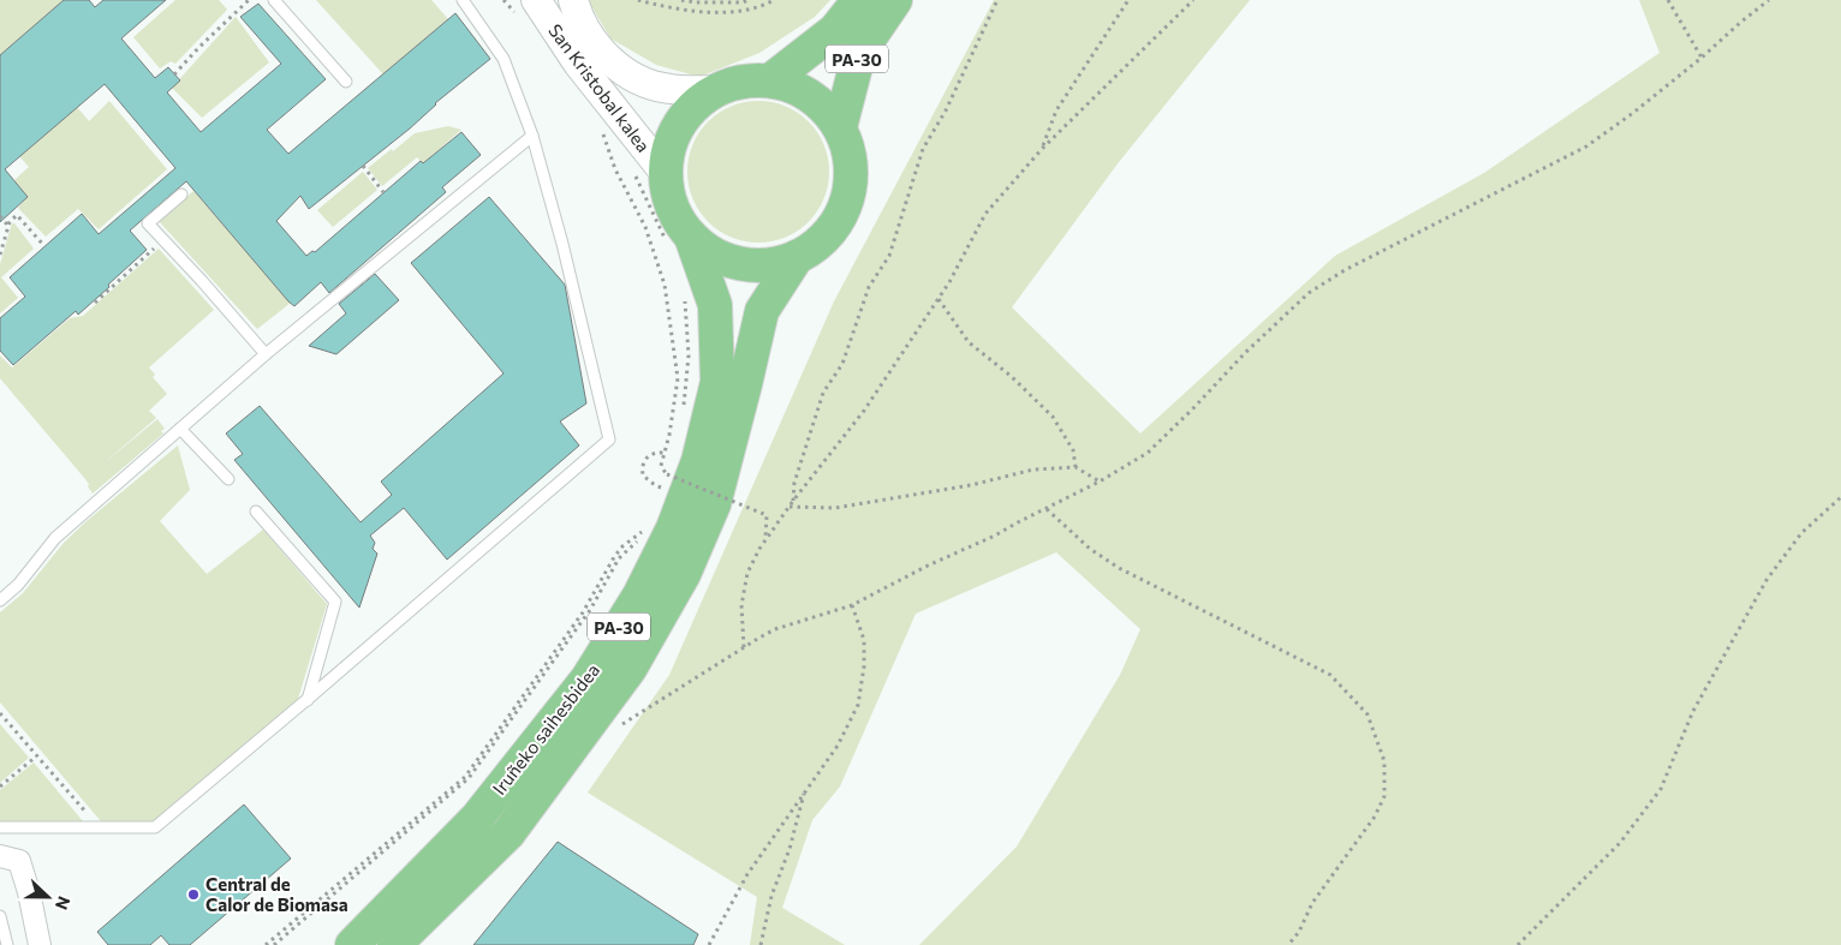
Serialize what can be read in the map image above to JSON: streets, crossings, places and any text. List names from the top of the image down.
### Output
{
  "streets": {
    "highway": ["PA-30", "Iruñeko saihesbidea"],
    "main road": ["San Kristobal kalea"]
  },
  "crossings": [
    ["PA-30", "San Kristobal kalea"],
    ["PA-30", "Iruñeko saihesbidea"],
    ["San Kristobal kalea", "Iruñeko saihesbidea"]
  ],
  "places": ["Central de Calor de Biomasa"],
  "north": "right"
}
